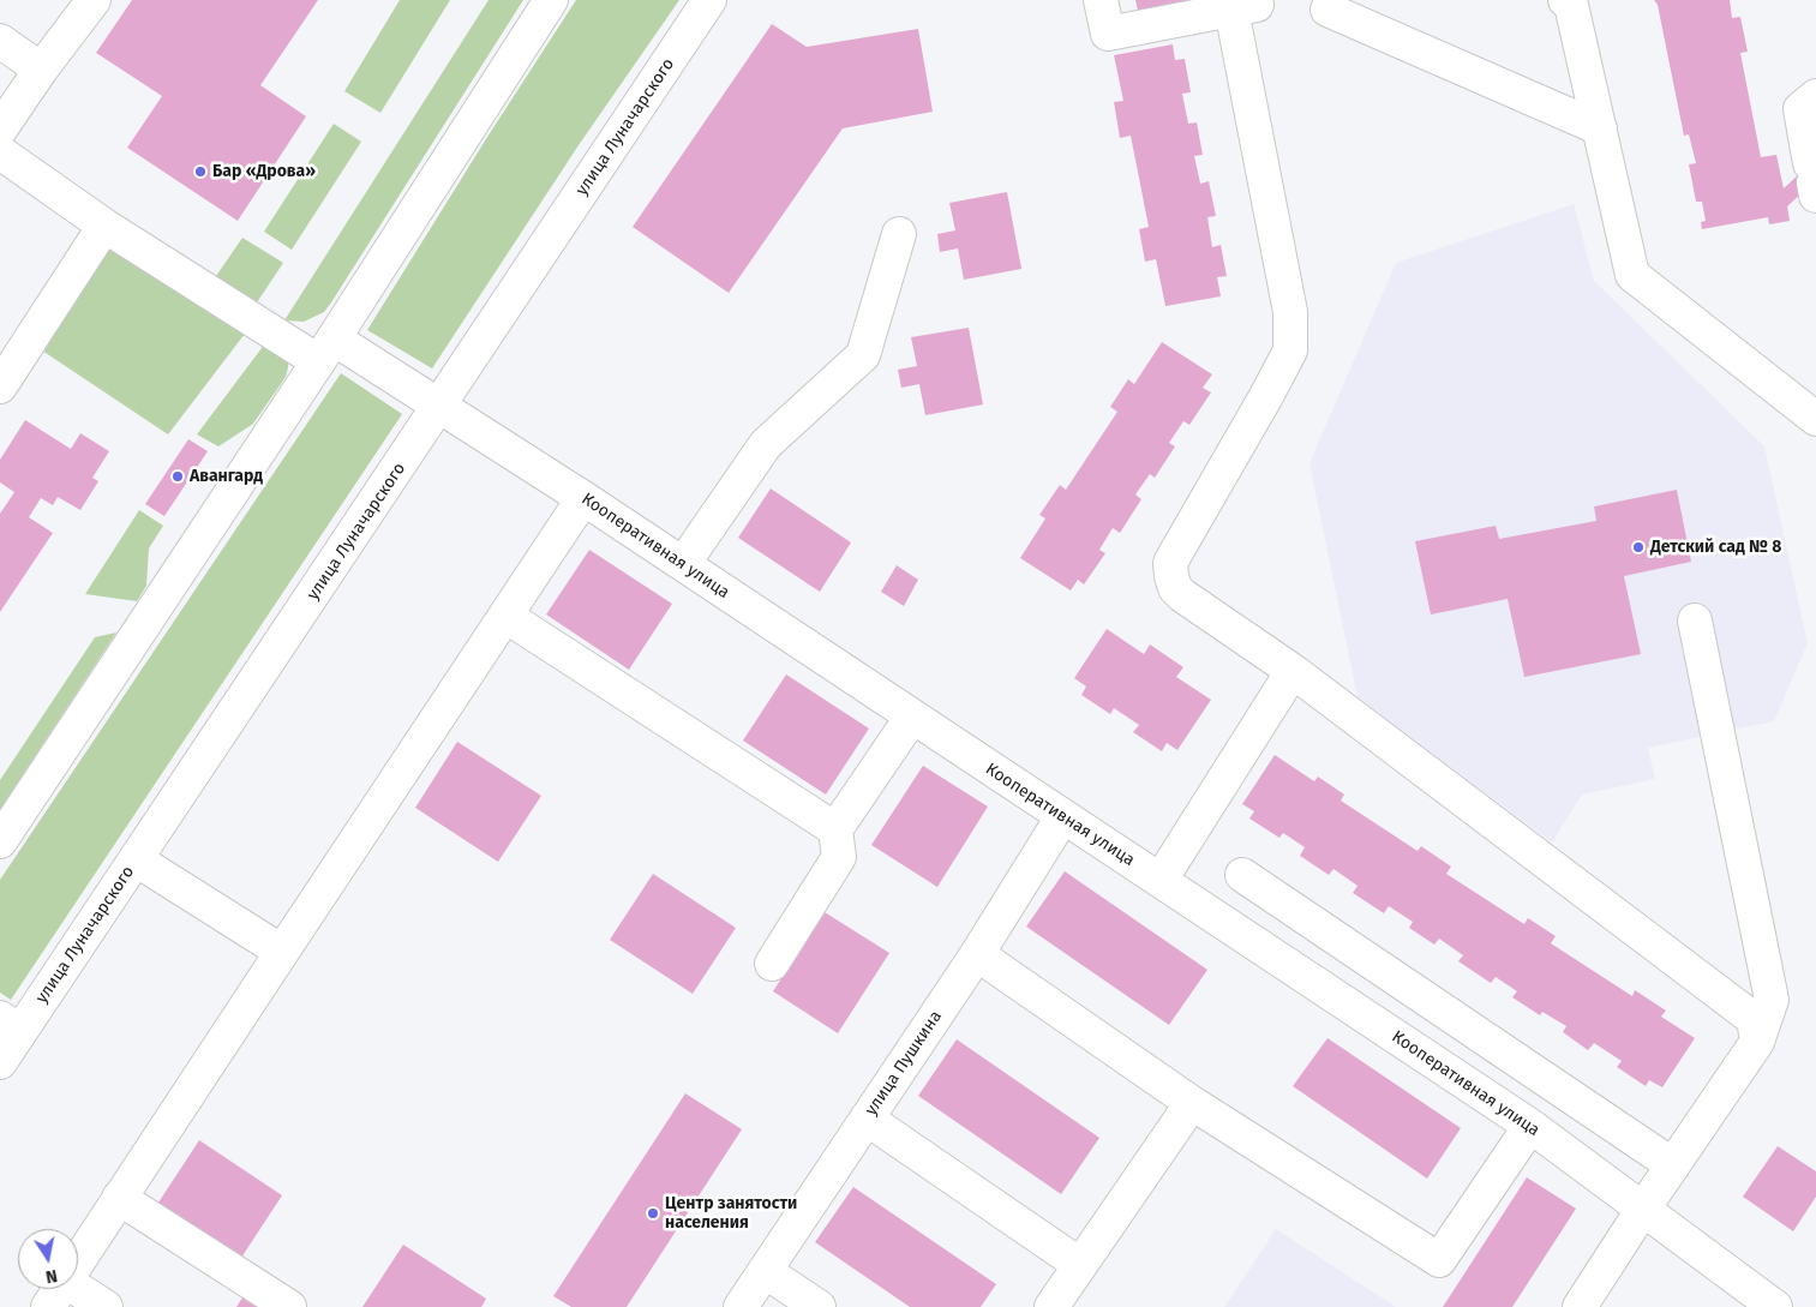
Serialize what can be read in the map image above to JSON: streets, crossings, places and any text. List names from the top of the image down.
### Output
{
  "streets": {
    "street": ["улица Луначарского", "Кооперативная улица", "улица Пушкина"]
  },
  "crossings": [
    ["улица Луначарского", "Кооперативная улица"],
    ["Кооперативная улица", "улица Пушкина"]
  ],
  "places": [
    "Бар «Дрова»",
    "Авангард",
    "Детский сад № 8",
    "Центр занятости населения"
  ],
  "north": "bottom"
}
